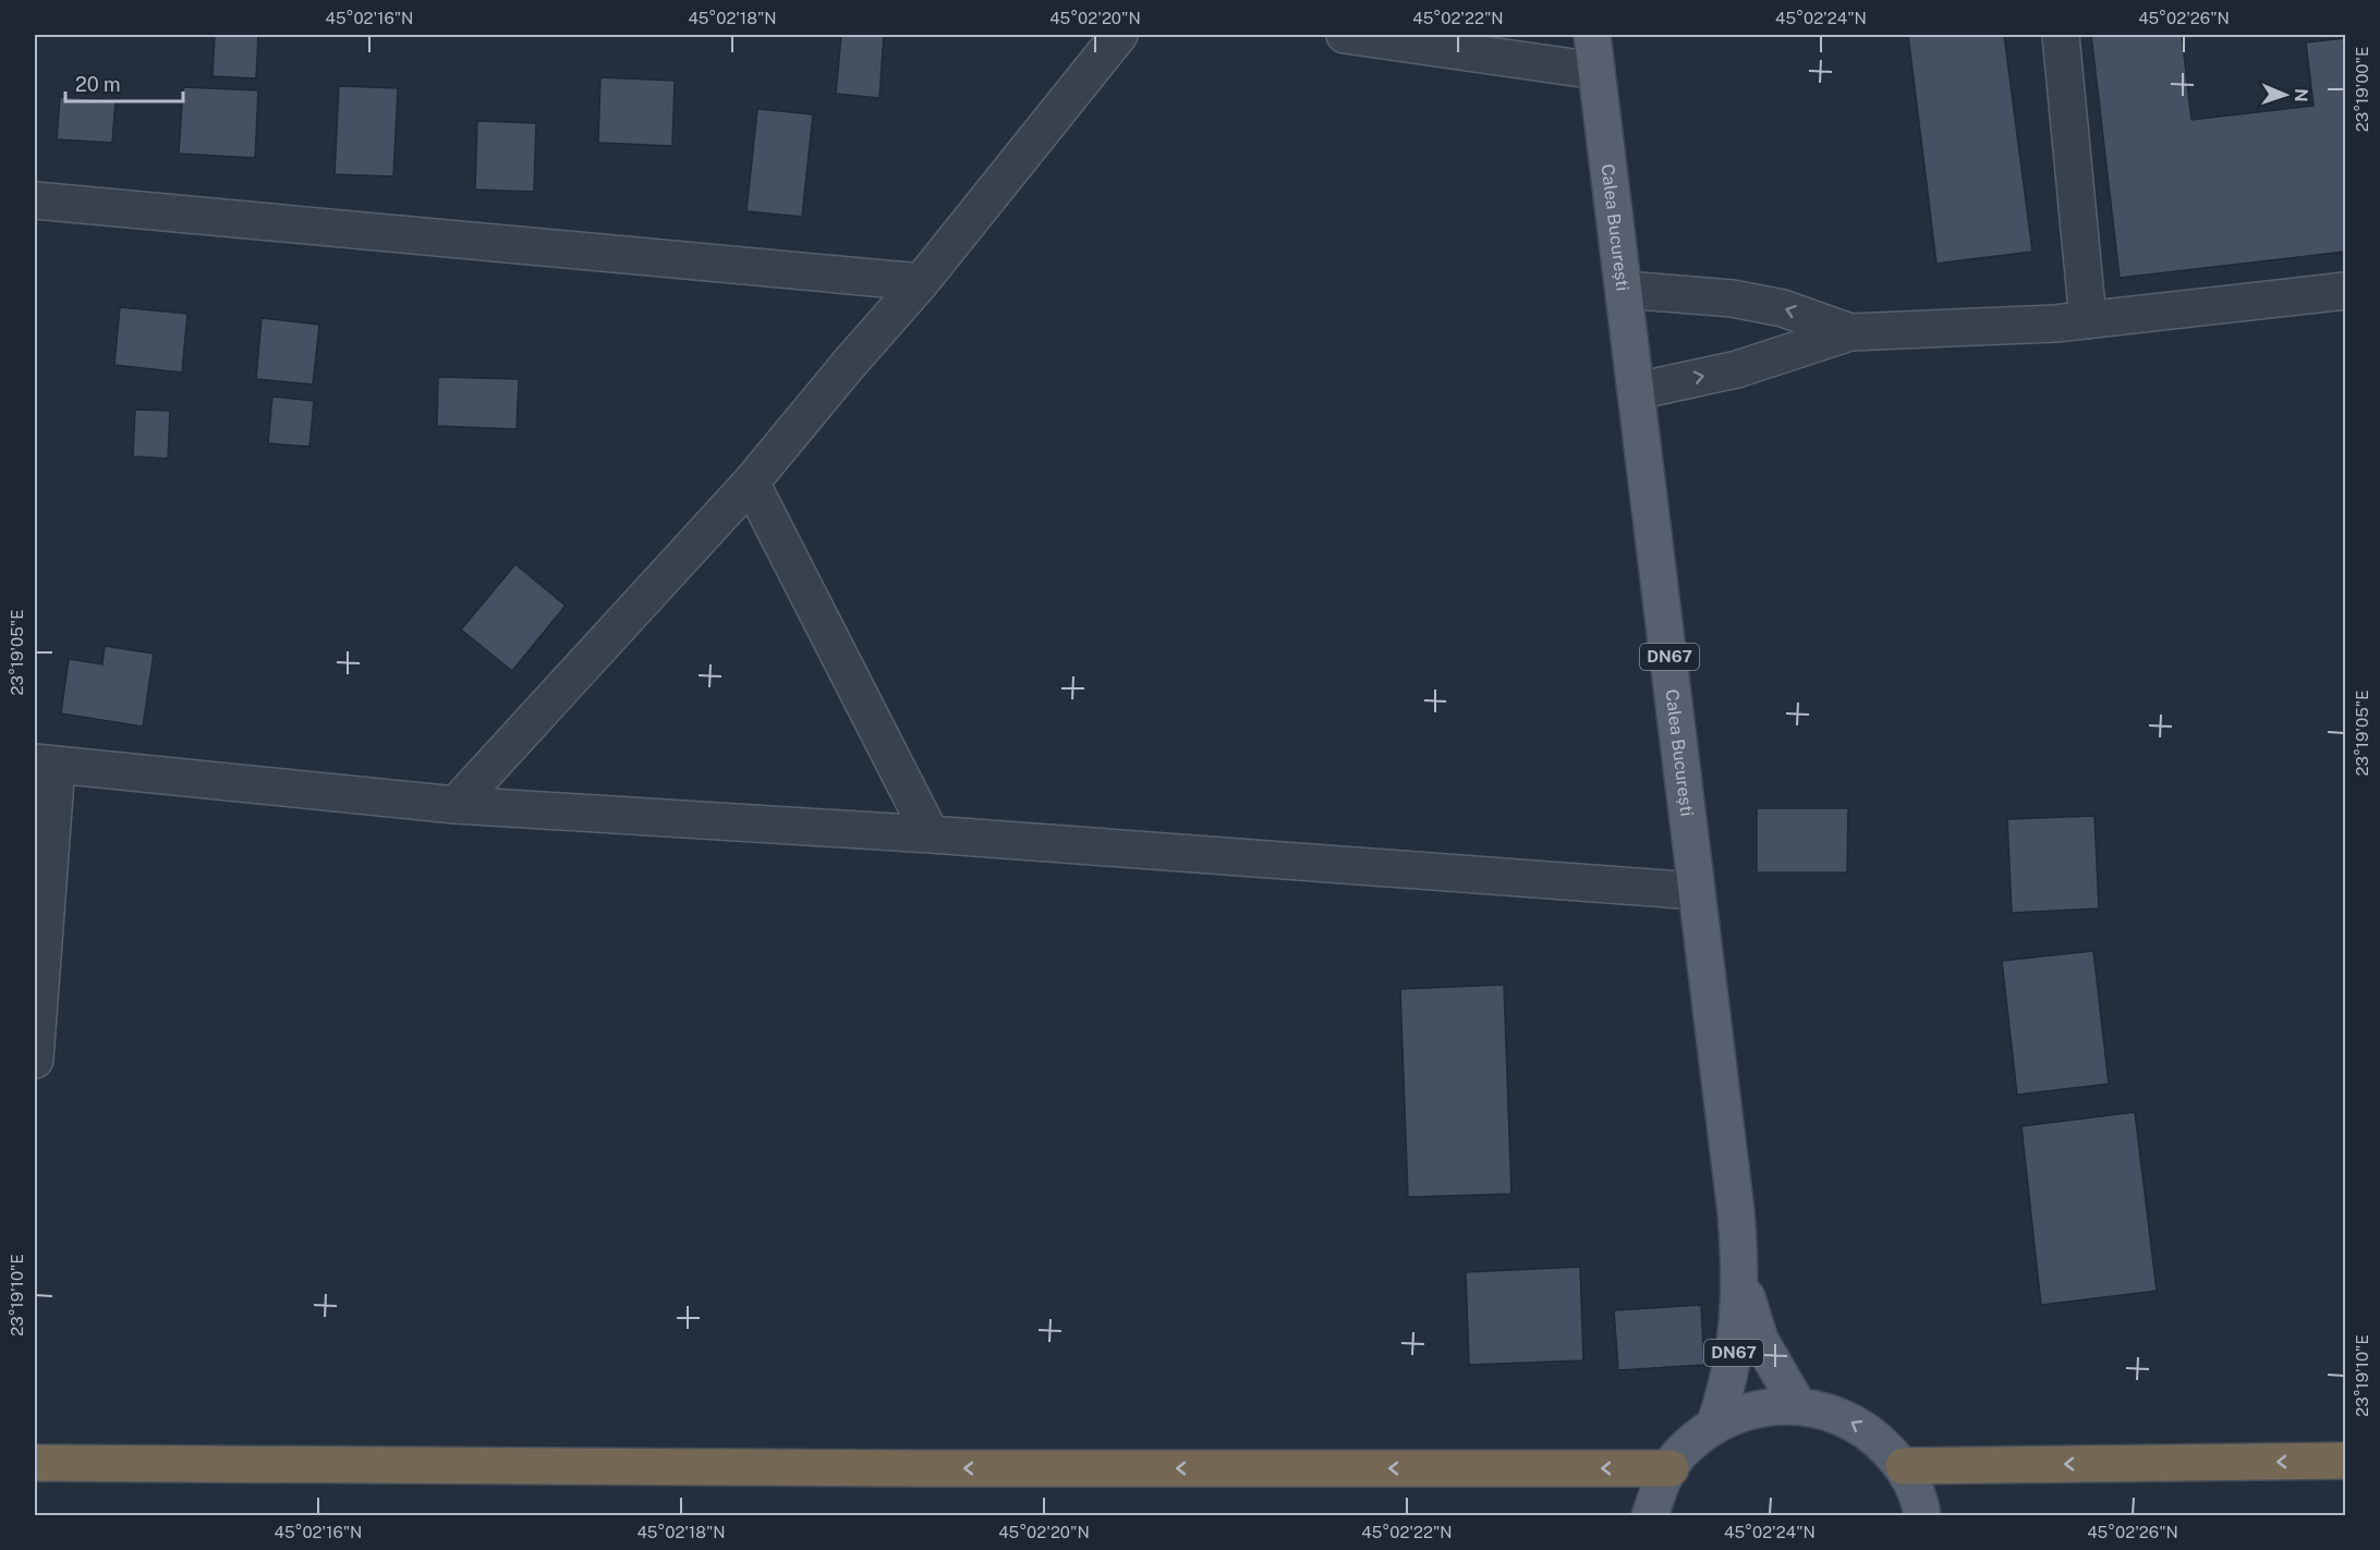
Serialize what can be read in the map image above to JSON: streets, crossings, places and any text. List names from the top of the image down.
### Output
{
  "streets": {
    "main road": ["Calea București", "DN67"]
  },
  "scale_bar": "20 m",
  "north": "right",
  "coordinates": [
    "45°02'16\"N",
    "45°02'18\"N",
    "45°02'20\"N",
    "45°02'22\"N",
    "45°02'24\"N",
    "45°02'26\"N",
    "23°19'00\"E",
    "23°19'05\"E",
    "23°19'10\"E"
  ]
}
